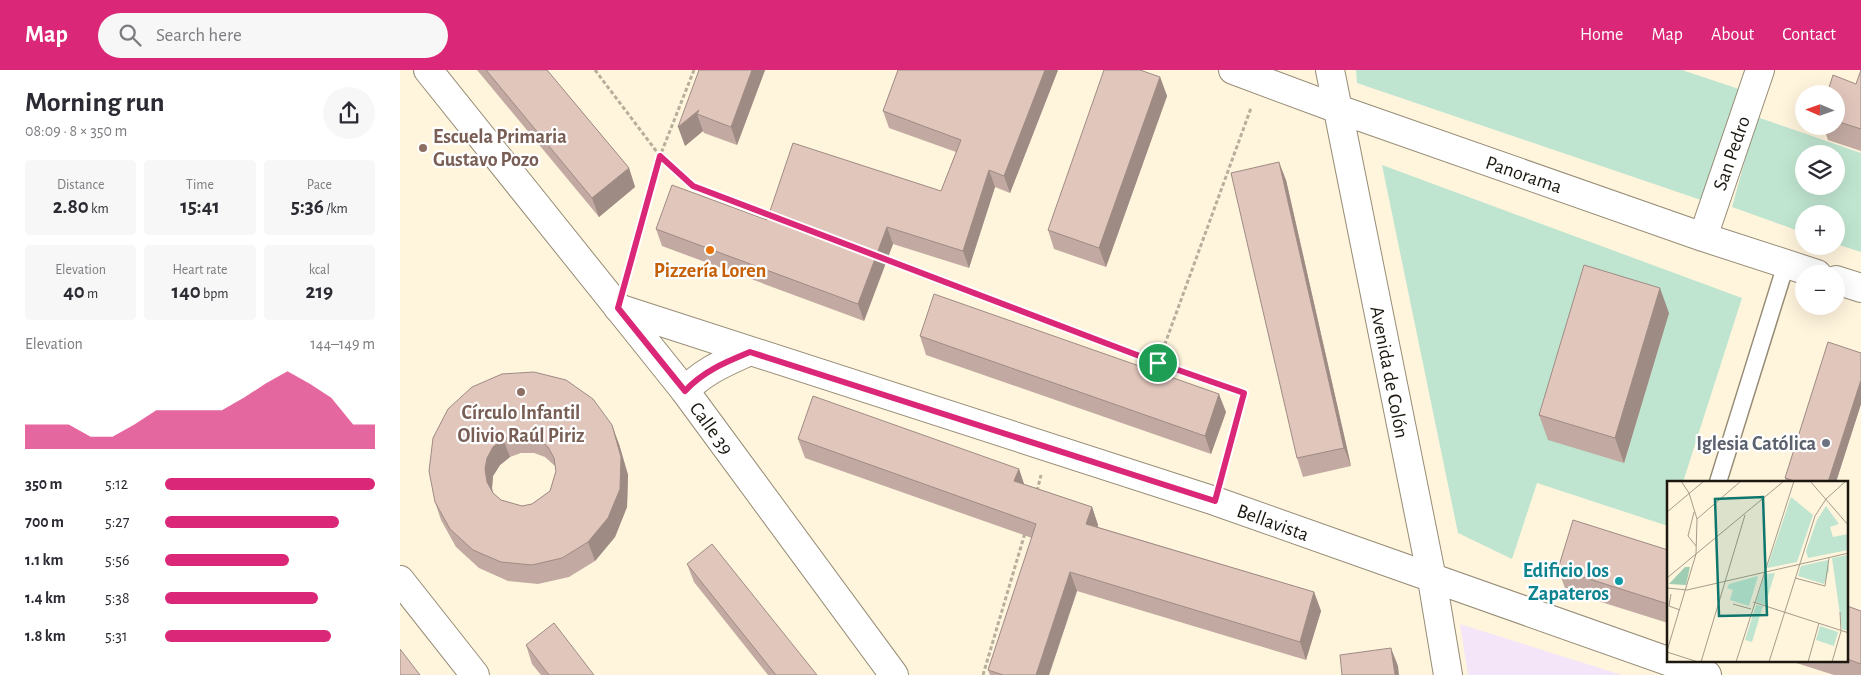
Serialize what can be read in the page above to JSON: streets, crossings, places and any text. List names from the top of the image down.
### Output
{
  "streets": {
    "street": [
      "San Pedro",
      "Panorama",
      "Avenida de Colón",
      "Calle 39",
      "Bellavista"
    ]
  },
  "crossings": [
    ["San Pedro", "Panorama"],
    ["Panorama", "Avenida de Colón"],
    ["Avenida de Colón", "Bellavista"],
    ["Calle 39", "Bellavista"]
  ],
  "places": [
    "Escuela Primaria Gustavo Pozo",
    "Pizzería Loren",
    "Círculo Infantil Olivio Raúl Piriz",
    "Iglesia Católica",
    "Edificio los Zapateros"
  ],
  "north": "left",
  "page": {
    "header": "Map",
    "search": "Search here",
    "nav": [
      "Home",
      "Map",
      "About",
      "Contact"
    ],
    "heading": ["Morning run", "08:09 · 8 × 350 m"],
    "map_buttons": ["+", "−"],
    "stats": [
      ["Distance", "2.80 km"],
      ["Time", "15:41"],
      ["Pace", "5:36 /km"],
      ["Elevation", "40 m"],
      ["Heart rate", "140 bpm"],
      ["kcal", "219"]
    ],
    "chart": ["Elevation", "144–149 m"],
    "list": [
      {
        "name": "350 m",
        "note": "5:12"
      },
      {
        "name": "700 m",
        "note": "5:27"
      },
      {
        "name": "1.1 km",
        "note": "5:56"
      },
      {
        "name": "1.4 km",
        "note": "5:38"
      },
      {
        "name": "1.8 km",
        "note": "5:31"
      }
    ]
  }
}
